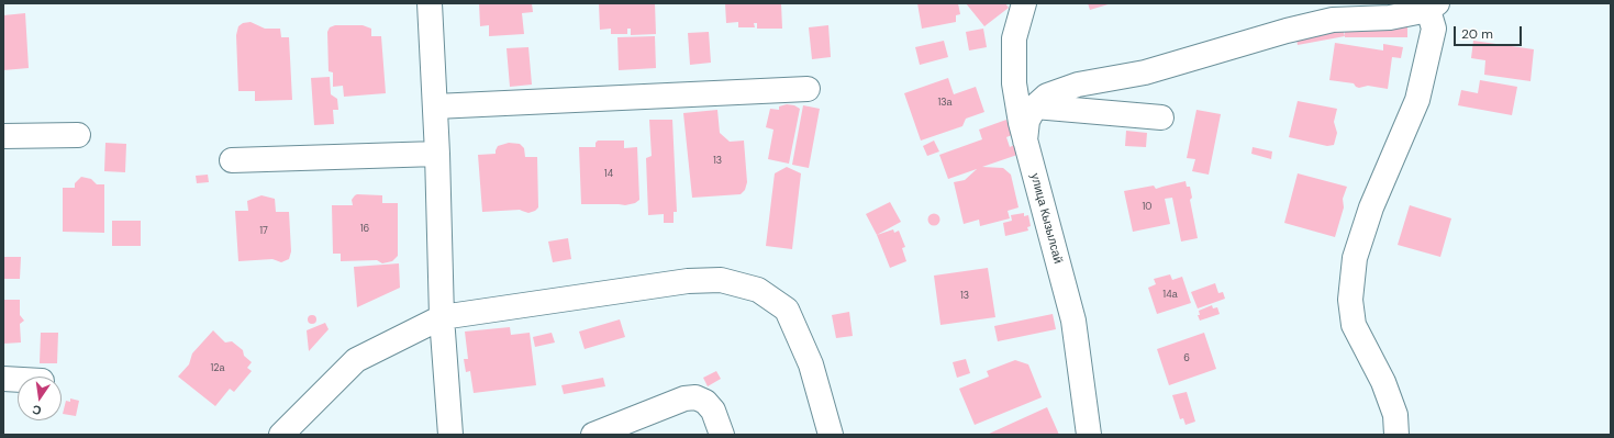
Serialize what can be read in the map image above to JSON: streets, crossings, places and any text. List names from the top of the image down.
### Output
{
  "streets": {
    "street": ["улица Кызылсай"]
  },
  "house_numbers": [
    "13а",
    "13",
    "14",
    "10",
    "16",
    "17",
    "14а",
    "13",
    "6",
    "12а"
  ],
  "scale_bar": "20 m",
  "north": "bottom"
}
